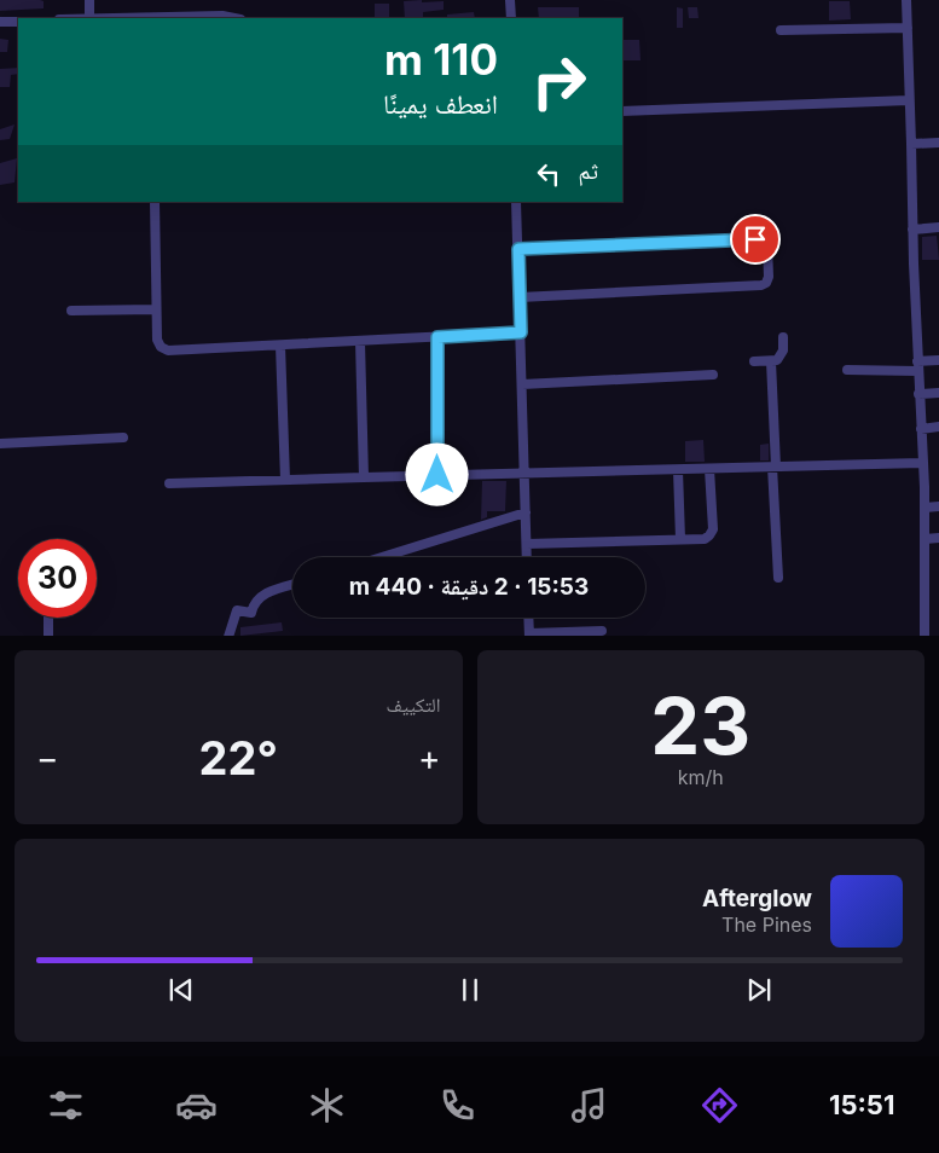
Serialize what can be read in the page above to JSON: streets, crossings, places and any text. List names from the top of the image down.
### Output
{
  "page": {
    "turn": ["110 m", "انعطف يمينًا"],
    "then": "ثم",
    "limit": "30",
    "trip": "15:53 · 2 دقيقة · 440 m",
    "tile": [
      ["23", "km/h"],
      "التكييف"
    ],
    "heat": ["−", "22°", "+"],
    "song": ["Afterglow", "The Pines"],
    "tabs": "15:51"
  }
}
